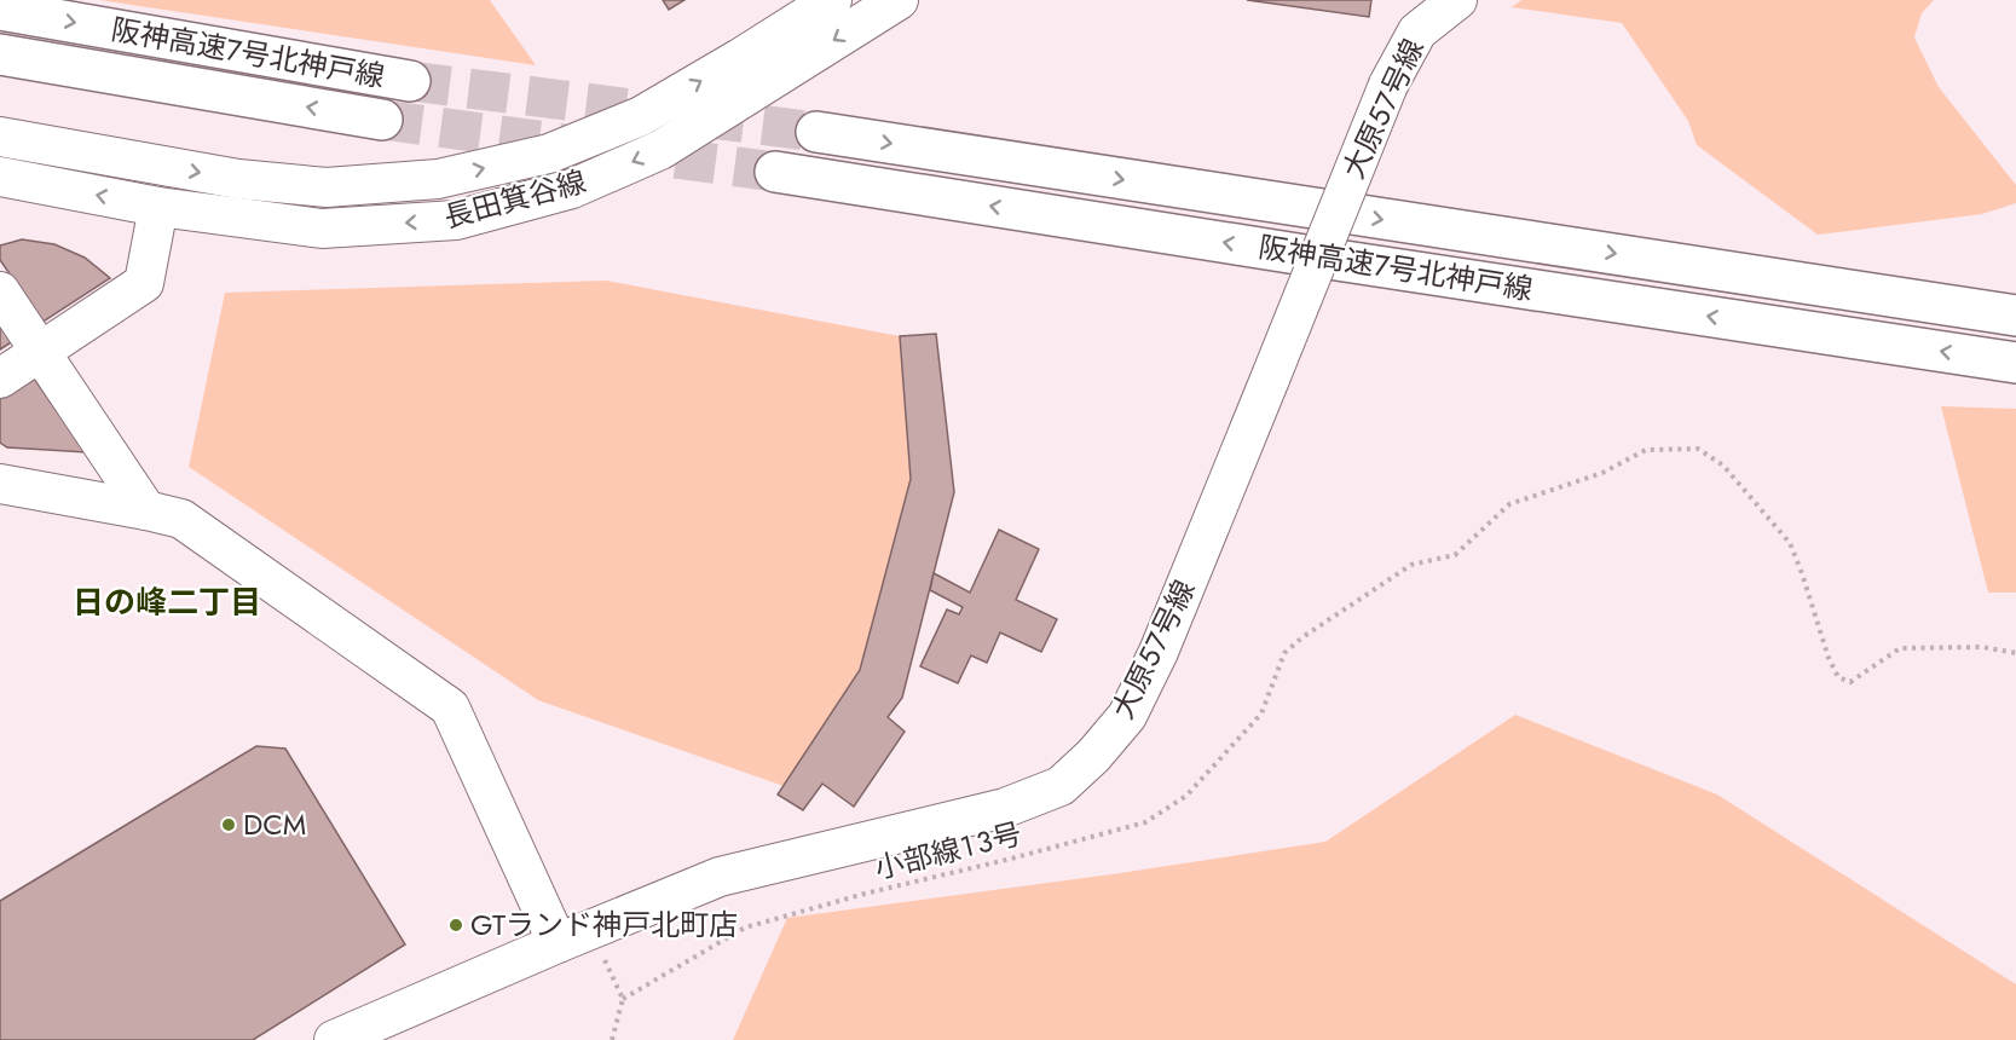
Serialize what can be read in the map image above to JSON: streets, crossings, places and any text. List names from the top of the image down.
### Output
{
  "streets": {
    "highway": ["阪神高速7号北神戸線"],
    "street": ["大原５７号線", "長田箕谷線"],
    "path": ["小部線１３号"]
  },
  "districts": ["日の峰二丁目"],
  "places": ["DCM", "GTランド神戸北町店"]
}
